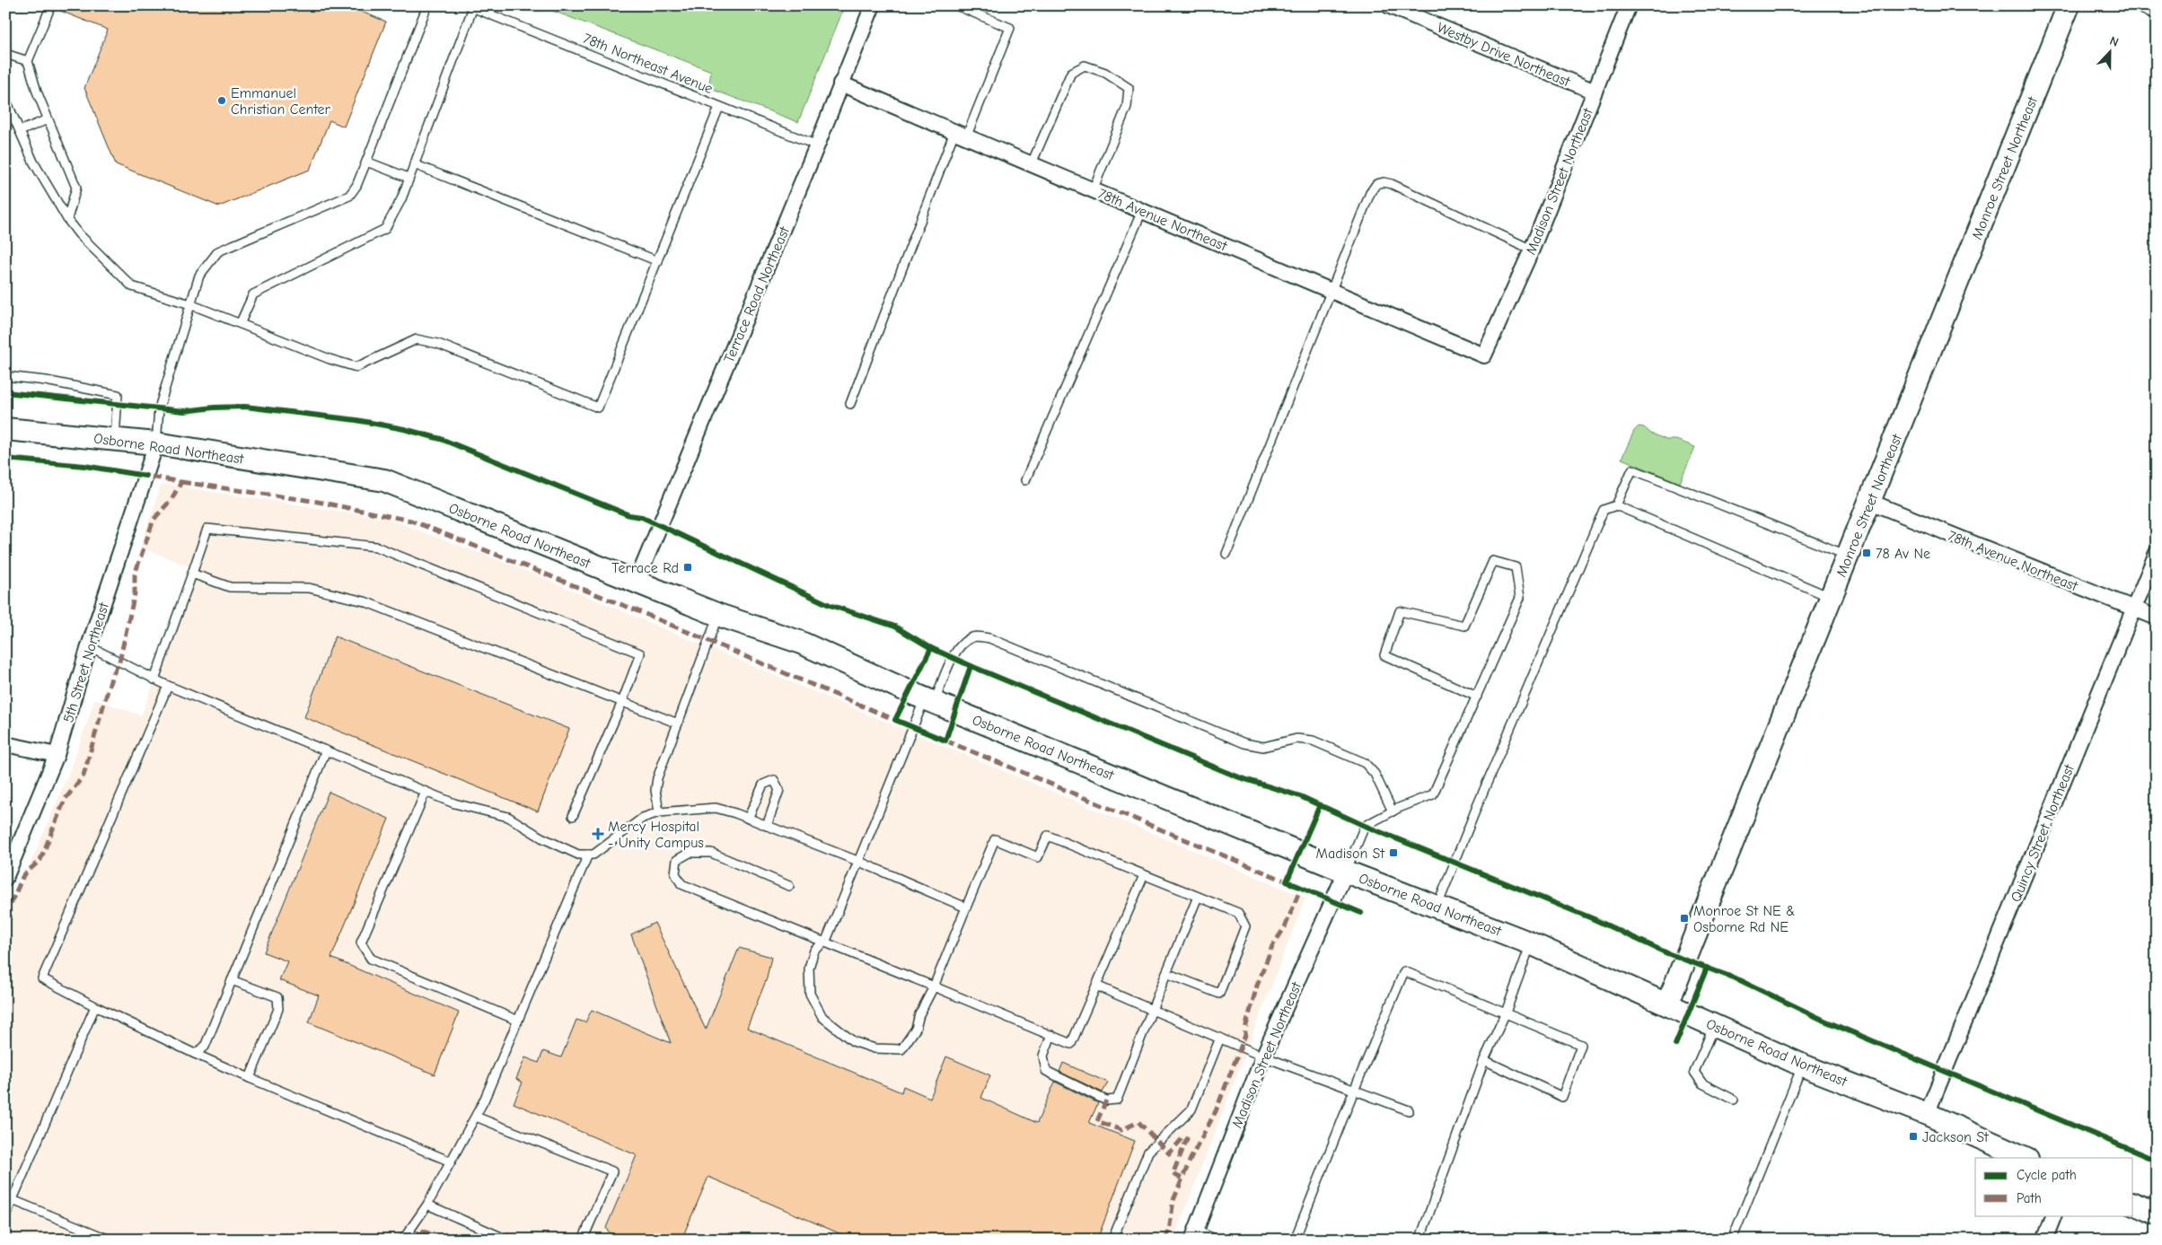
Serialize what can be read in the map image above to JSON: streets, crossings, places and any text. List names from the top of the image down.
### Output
{
  "streets": {
    "street": [
      "Westby Drive Northeast",
      "Monroe Street Northeast",
      "Madison Street Northeast",
      "78th Avenue Northeast",
      "Terrace Road Northeast",
      "Osborne Road Northeast",
      "5th Street Northeast",
      "Quincy Street Northeast"
    ],
    "lane": ["78th Northeast Avenue"]
  },
  "crossings": [
    ["Westby Drive Northeast", "Madison Street Northeast"],
    ["78th Northeast Avenue", "Terrace Road Northeast"],
    ["Monroe Street Northeast", "78th Avenue Northeast"],
    ["Monroe Street Northeast", "Osborne Road Northeast"],
    ["Madison Street Northeast", "78th Avenue Northeast"],
    ["Madison Street Northeast", "Osborne Road Northeast"],
    ["78th Avenue Northeast", "Terrace Road Northeast"],
    ["78th Avenue Northeast", "Quincy Street Northeast"],
    ["Terrace Road Northeast", "Osborne Road Northeast"],
    ["Osborne Road Northeast", "5th Street Northeast"],
    ["Osborne Road Northeast", "Quincy Street Northeast"]
  ],
  "places": {
    "other": ["Emmanuel Christian Center"],
    "transit": [
      "78 Av Ne",
      "Terrace Rd",
      "Madison St",
      "Monroe St NE & Osborne Rd NE",
      "Jackson St"
    ],
    "health": ["Mercy Hospital - Unity Campus"]
  },
  "legend": ["Cycle path", "Path"],
  "north": "top"
}
